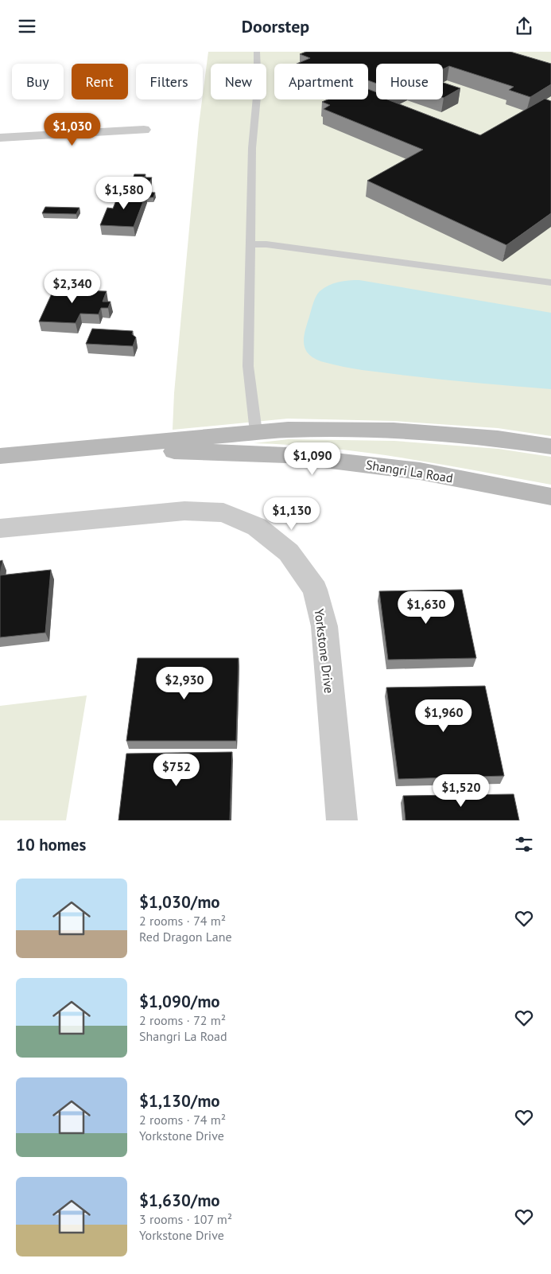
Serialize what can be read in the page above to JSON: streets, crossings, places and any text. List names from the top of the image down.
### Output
{
  "streets": {
    "street": ["Shangri La Road", "Yorkstone Drive"]
  },
  "page": {
    "header": "Doorstep",
    "chip": [
      "Buy",
      "Rent",
      "Filters",
      "New",
      "Apartment",
      "House"
    ],
    "price": [
      "$1,030",
      "$1,580",
      "$2,340",
      "$1,090",
      "$1,130",
      "$1,630",
      "$2,930",
      "$1,960",
      "$752",
      "$1,520"
    ],
    "heading": "10 homes",
    "list": [
      {
        "name": "$1,030/mo",
        "note": "2 rooms · 74 m² · Red Dragon Lane"
      },
      {
        "name": "$1,090/mo",
        "note": "2 rooms · 72 m² · Shangri La Road"
      },
      {
        "name": "$1,130/mo",
        "note": "2 rooms · 74 m² · Yorkstone Drive"
      },
      {
        "name": "$1,630/mo",
        "note": "3 rooms · 107 m² · Yorkstone Drive"
      }
    ]
  }
}
